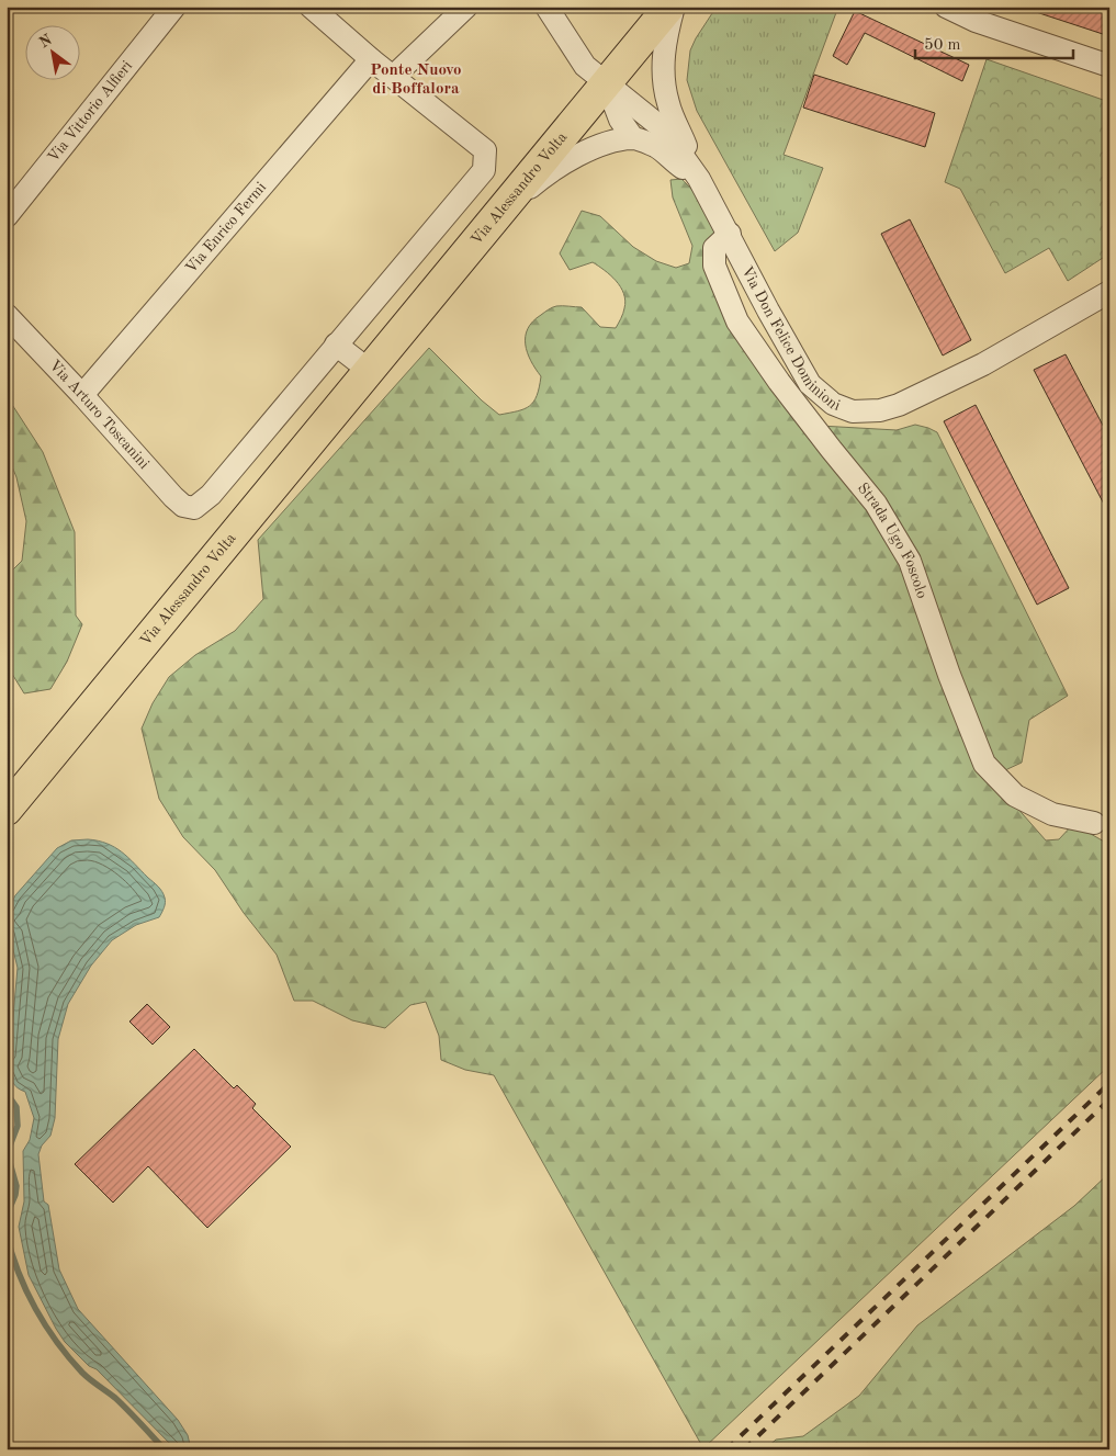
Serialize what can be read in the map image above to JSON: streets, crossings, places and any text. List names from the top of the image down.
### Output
{
  "streets": {
    "main road": ["Via Alessandro Volta"],
    "street": [
      "Via Vittorio Alfieri",
      "Via Enrico Fermi",
      "Via Don Felice Dominioni",
      "Via Arturo Toscanini",
      "Strada Ugo Foscolo"
    ]
  },
  "crossings": [
    ["Via Alessandro Volta", "Via Don Felice Dominioni"],
    ["Via Enrico Fermi", "Via Arturo Toscanini"],
    ["Via Don Felice Dominioni", "Strada Ugo Foscolo"]
  ],
  "districts": ["Ponte Nuovo di Boffalora"],
  "scale_bar": "50 m",
  "north": "top left"
}
